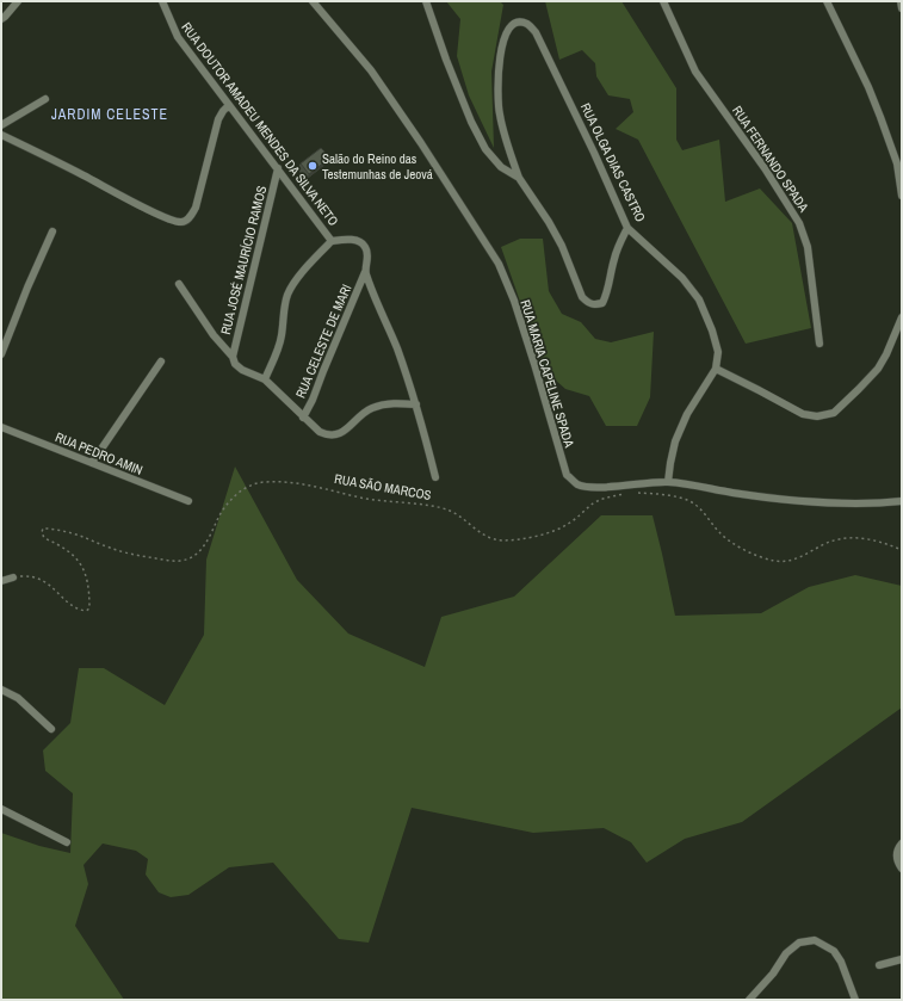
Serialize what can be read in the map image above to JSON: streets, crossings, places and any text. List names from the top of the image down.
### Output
{
  "streets": {
    "street": [
      "RUA DOUTOR AMADEU MENDES DA SILVA NETO",
      "RUA FERNANDO SPADA",
      "RUA OLGA DIAS CASTRO",
      "RUA JOSÉ MAURÍCIO RAMOS",
      "RUA CELESTE DE MARI",
      "RUA MARIA CAPELINE SPADA",
      "RUA PEDRO AMIN"
    ],
    "path": ["RUA SÃO MARCOS"]
  },
  "crossings": [
    ["RUA DOUTOR AMADEU MENDES DA SILVA NETO", "RUA JOSÉ MAURÍCIO RAMOS"],
    ["RUA DOUTOR AMADEU MENDES DA SILVA NETO", "RUA CELESTE DE MARI"]
  ],
  "districts": ["JARDIM CELESTE"],
  "places": ["Salão do Reino das Testemunhas de Jeová"]
}
